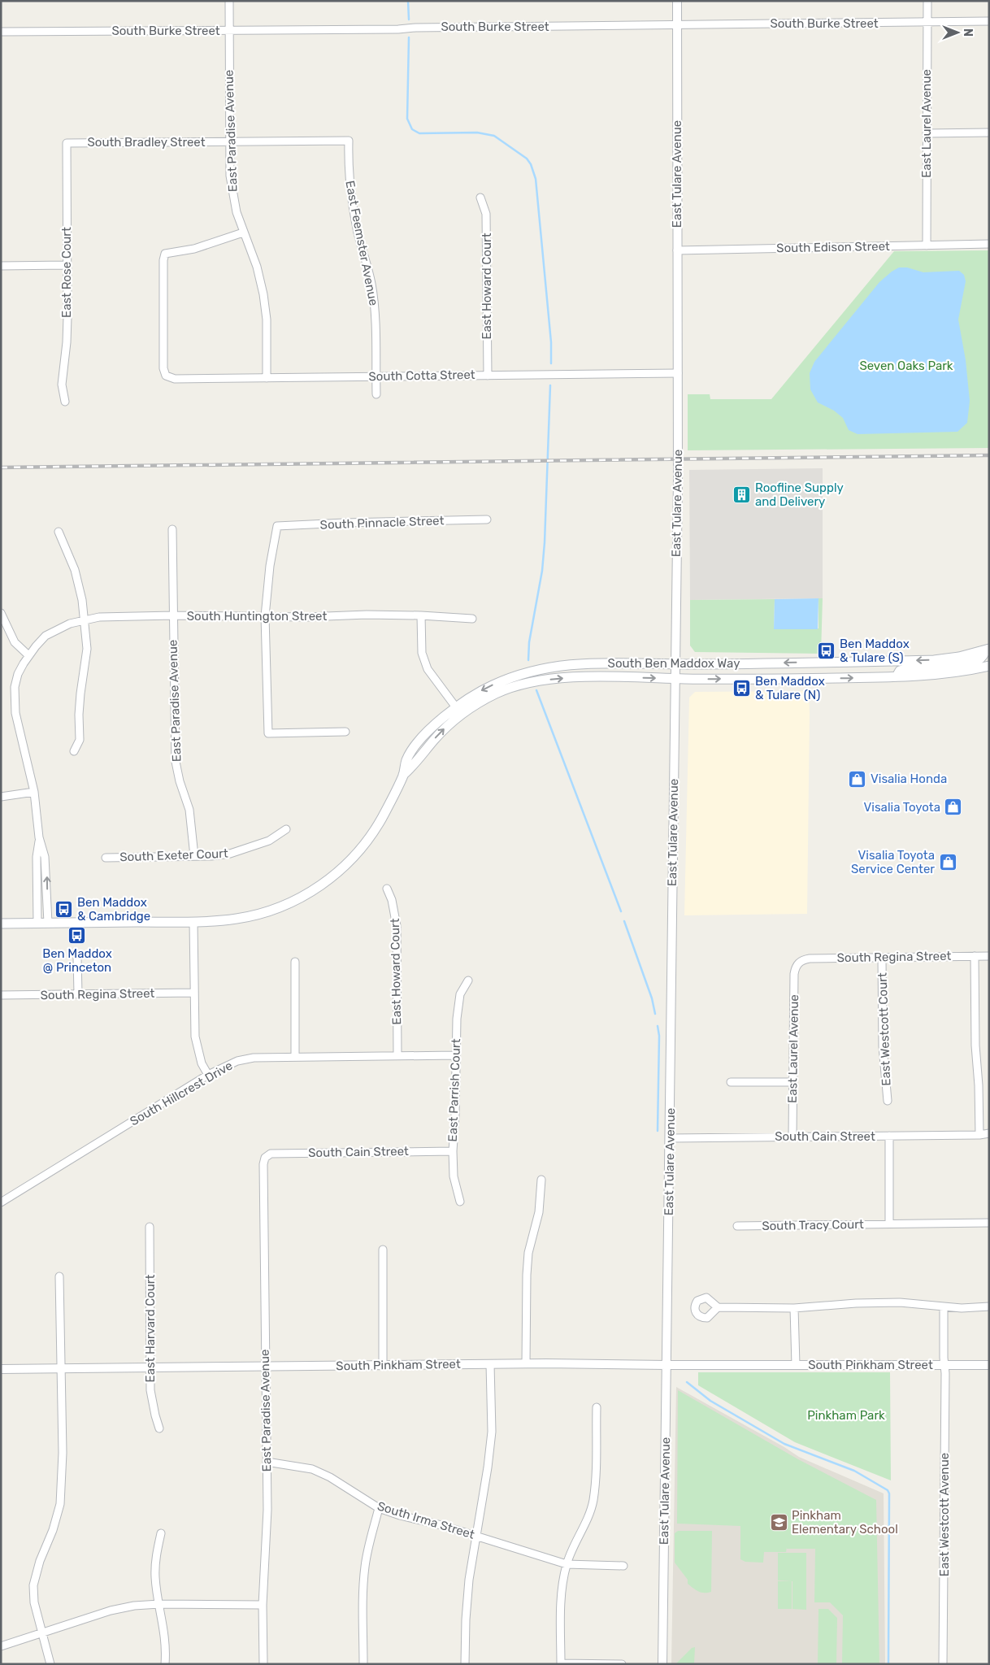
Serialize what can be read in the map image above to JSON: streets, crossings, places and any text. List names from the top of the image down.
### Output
{
  "streets": {
    "main road": ["South Ben Maddox Way"],
    "street": [
      "South Burke Street",
      "East Laurel Avenue",
      "East Paradise Avenue",
      "South Bradley Street",
      "East Tulare Avenue",
      "East Feemster Avenue",
      "South Edison Street",
      "East Rose Court",
      "East Howard Court",
      "South Cotta Street",
      "South Pinnacle Street",
      "South Huntington Street",
      "South Exeter Court",
      "South Regina Street",
      "East Westcott Court",
      "East Parrish Court",
      "South Hillcrest Drive",
      "South Cain Street",
      "South Tracy Court",
      "East Harvard Court",
      "South Pinkham Street",
      "East Westcott Avenue",
      "South Irma Street"
    ]
  },
  "crossings": [
    ["South Burke Street", "East Laurel Avenue"],
    ["South Burke Street", "East Paradise Avenue"],
    ["South Burke Street", "East Tulare Avenue"],
    ["East Laurel Avenue", "South Edison Street"],
    ["East Laurel Avenue", "South Regina Street"],
    ["East Laurel Avenue", "South Cain Street"],
    ["East Paradise Avenue", "South Bradley Street"],
    ["East Paradise Avenue", "South Cotta Street"],
    ["East Paradise Avenue", "South Huntington Street"],
    ["East Paradise Avenue", "South Exeter Court"],
    ["East Paradise Avenue", "South Cain Street"],
    ["East Paradise Avenue", "South Pinkham Street"],
    ["East Paradise Avenue", "South Irma Street"],
    ["South Bradley Street", "East Feemster Avenue"],
    ["South Bradley Street", "East Rose Court"],
    ["East Tulare Avenue", "South Edison Street"],
    ["East Tulare Avenue", "South Cotta Street"],
    ["East Tulare Avenue", "South Ben Maddox Way"],
    ["East Tulare Avenue", "South Cain Street"],
    ["East Tulare Avenue", "South Pinkham Street"],
    ["East Feemster Avenue", "South Cotta Street"],
    ["East Howard Court", "South Cotta Street"],
    ["East Howard Court", "South Hillcrest Drive"],
    ["South Pinnacle Street", "South Huntington Street"],
    ["South Regina Street", "East Westcott Court"],
    ["East Parrish Court", "South Hillcrest Drive"],
    ["East Parrish Court", "South Cain Street"],
    ["East Harvard Court", "South Pinkham Street"],
    ["South Pinkham Street", "East Westcott Avenue"]
  ],
  "parks": ["Seven Oaks Park", "Pinkham Park"],
  "places": {
    "building": ["Roofline Supply and Delivery"],
    "bus stop": [
      "Ben Maddox & Tulare (S)",
      "Ben Maddox & Tulare (N)",
      "Ben Maddox & Cambridge",
      "Ben Maddox @ Princeton"
    ],
    "shop": ["Visalia Honda", "Visalia Toyota", "Visalia Toyota Service Center"],
    "school or university": ["Pinkham Elementary School"]
  },
  "north": "right"
}
